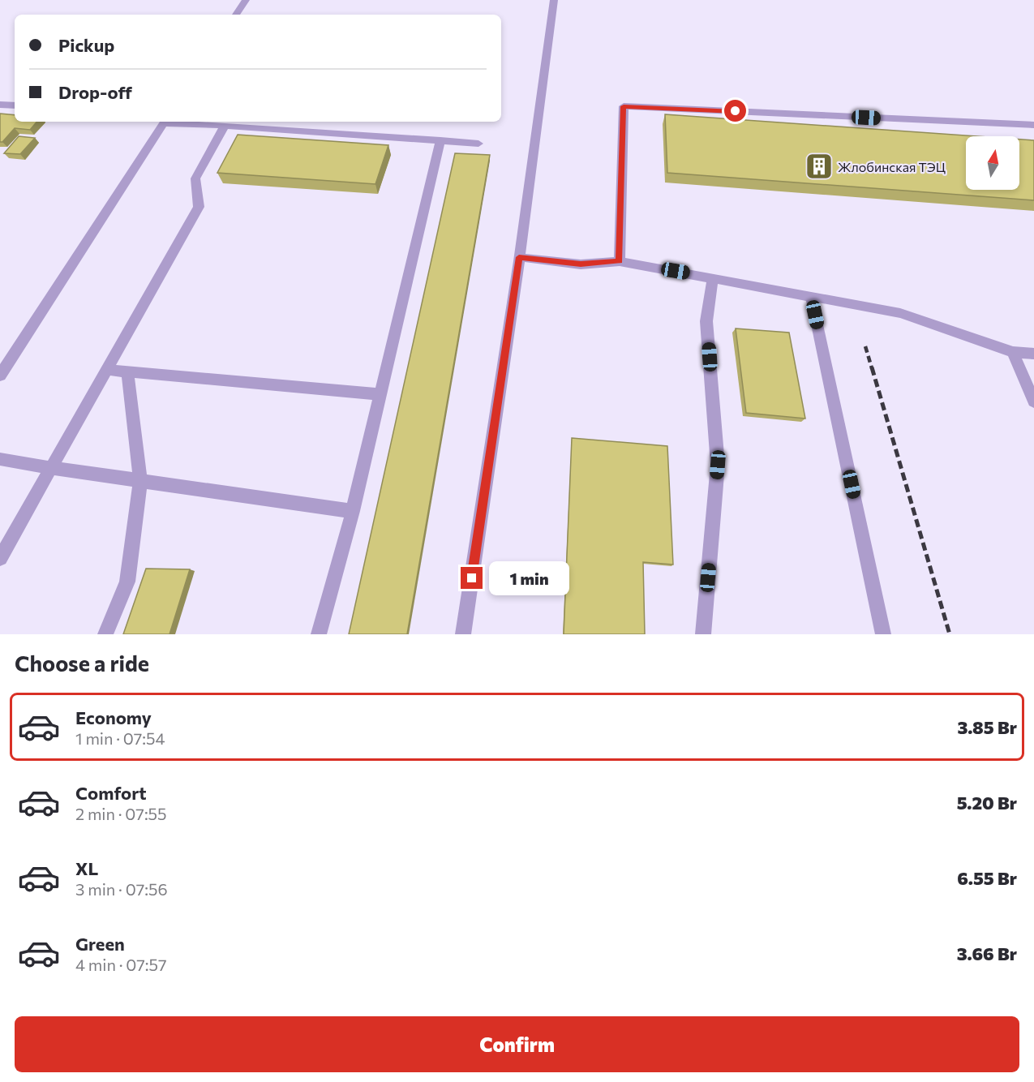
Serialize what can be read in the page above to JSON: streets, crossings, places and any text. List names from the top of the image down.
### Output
{
  "places": {
    "building": ["Жлобинская ТЭЦ"]
  },
  "north": "top",
  "page": {
    "banner": ["Pickup", "Drop-off"],
    "bubble": "1 min",
    "heading": "Choose a ride",
    "list": [
      {
        "name": "Economy",
        "note": "1 min · 07:54",
        "value": "3.85 Br"
      },
      {
        "name": "Comfort",
        "note": "2 min · 07:55",
        "value": "5.20 Br"
      },
      {
        "name": "XL",
        "note": "3 min · 07:56",
        "value": "6.55 Br"
      },
      {
        "name": "Green",
        "note": "4 min · 07:57",
        "value": "3.66 Br"
      }
    ],
    "buttons": "Confirm"
  }
}
